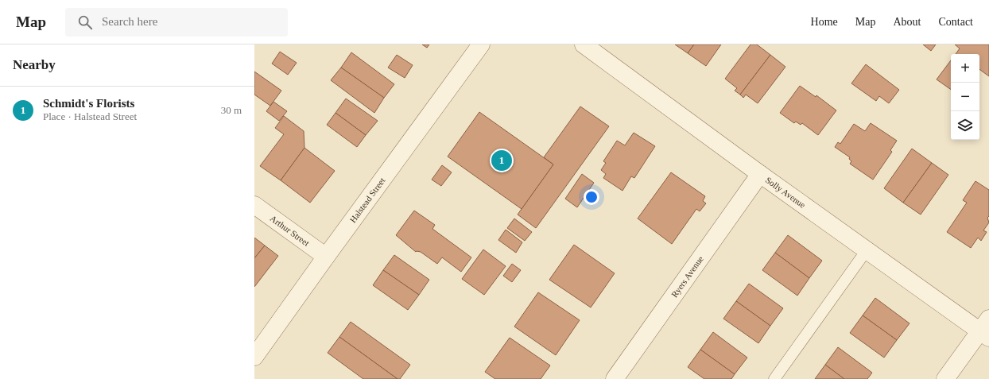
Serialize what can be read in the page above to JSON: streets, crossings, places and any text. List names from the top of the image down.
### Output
{
  "streets": {
    "street": [
      "Solly Avenue",
      "Halstead Street",
      "Arthur Street",
      "Ryers Avenue"
    ]
  },
  "crossings": [
    ["Solly Avenue", "Ryers Avenue"],
    ["Halstead Street", "Arthur Street"]
  ],
  "page": {
    "header": "Map",
    "search": "Search here",
    "nav": [
      "Home",
      "Map",
      "About",
      "Contact"
    ],
    "heading": "Nearby",
    "map_buttons": ["+", "−"],
    "list": [
      {
        "mark": "1",
        "name": "Schmidt's Florists",
        "note": "Place · Halstead Street",
        "value": "30 m"
      }
    ],
    "pins": "1"
  }
}
